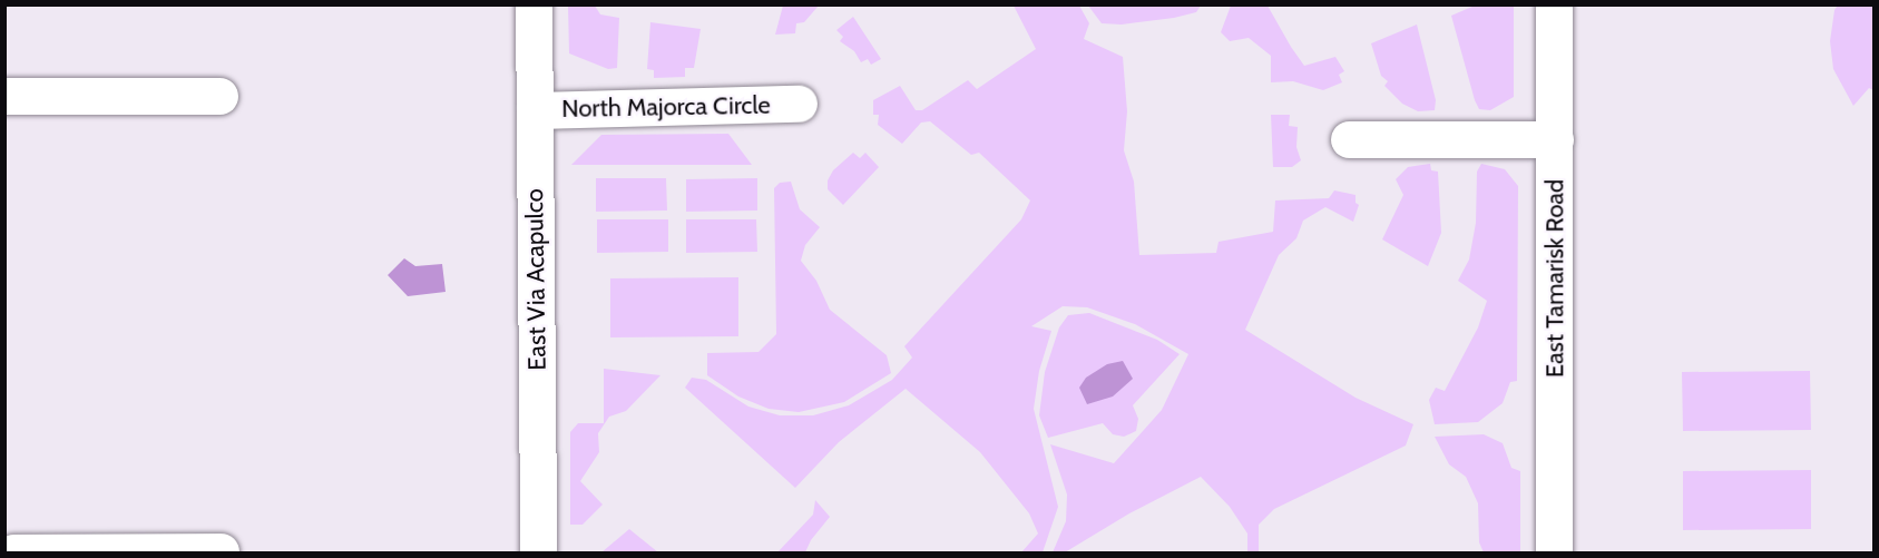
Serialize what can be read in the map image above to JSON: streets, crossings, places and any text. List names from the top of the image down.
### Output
{
  "streets": {
    "street": ["North Majorca Circle", "East Tamarisk Road", "East Via Acapulco"]
  },
  "crossings": [
    ["North Majorca Circle", "East Via Acapulco"]
  ]
}
